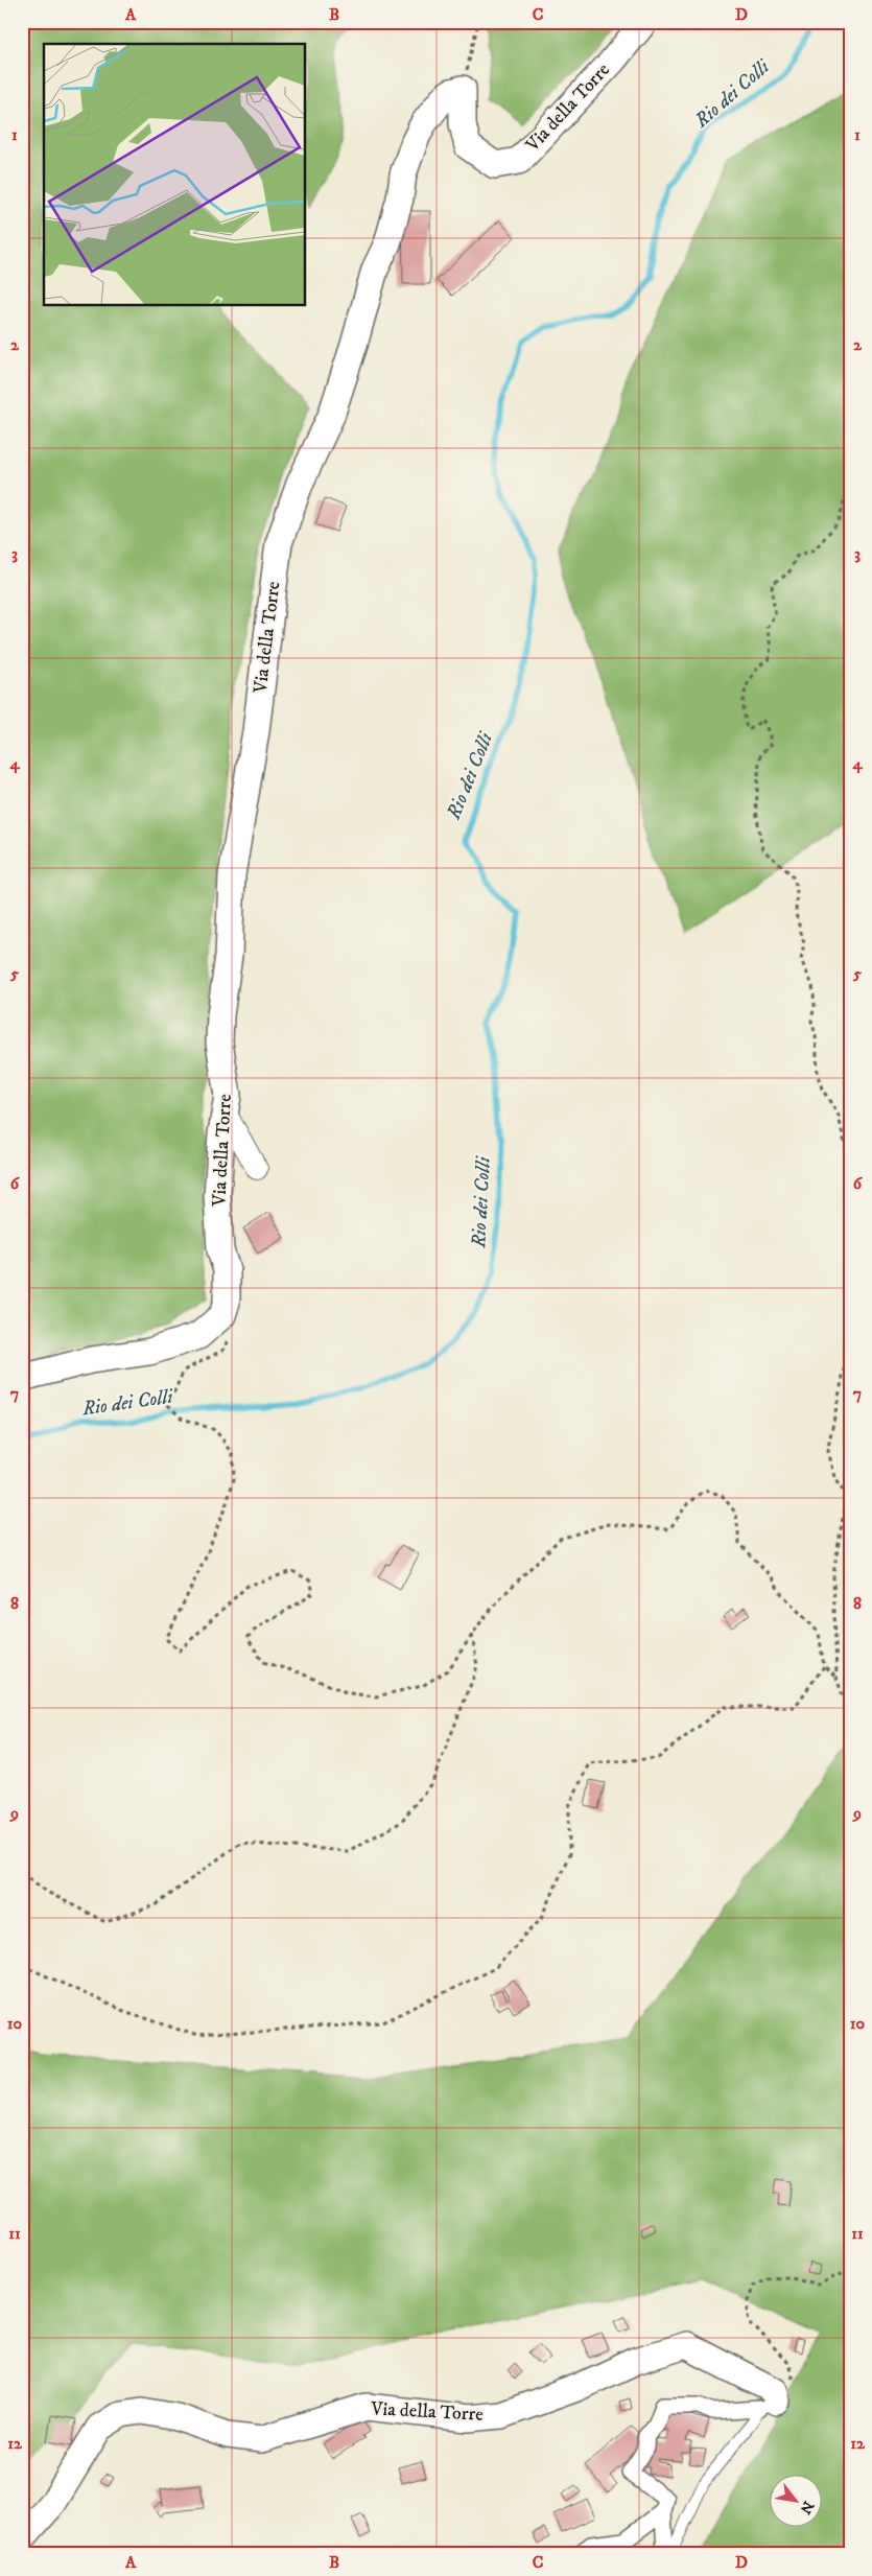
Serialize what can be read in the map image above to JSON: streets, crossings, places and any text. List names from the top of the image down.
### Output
{
  "streets": {
    "street": ["Via della Torre"]
  },
  "water": ["Rio dei Colli"],
  "north": "bottom right",
  "grid": {
    "columns": [
      "A",
      "B",
      "C",
      "D"
    ],
    "rows": [
      "1",
      "2",
      "3",
      "4",
      "5",
      "6",
      "7",
      "8",
      "9",
      "10",
      "11",
      "12"
    ]
  }
}
